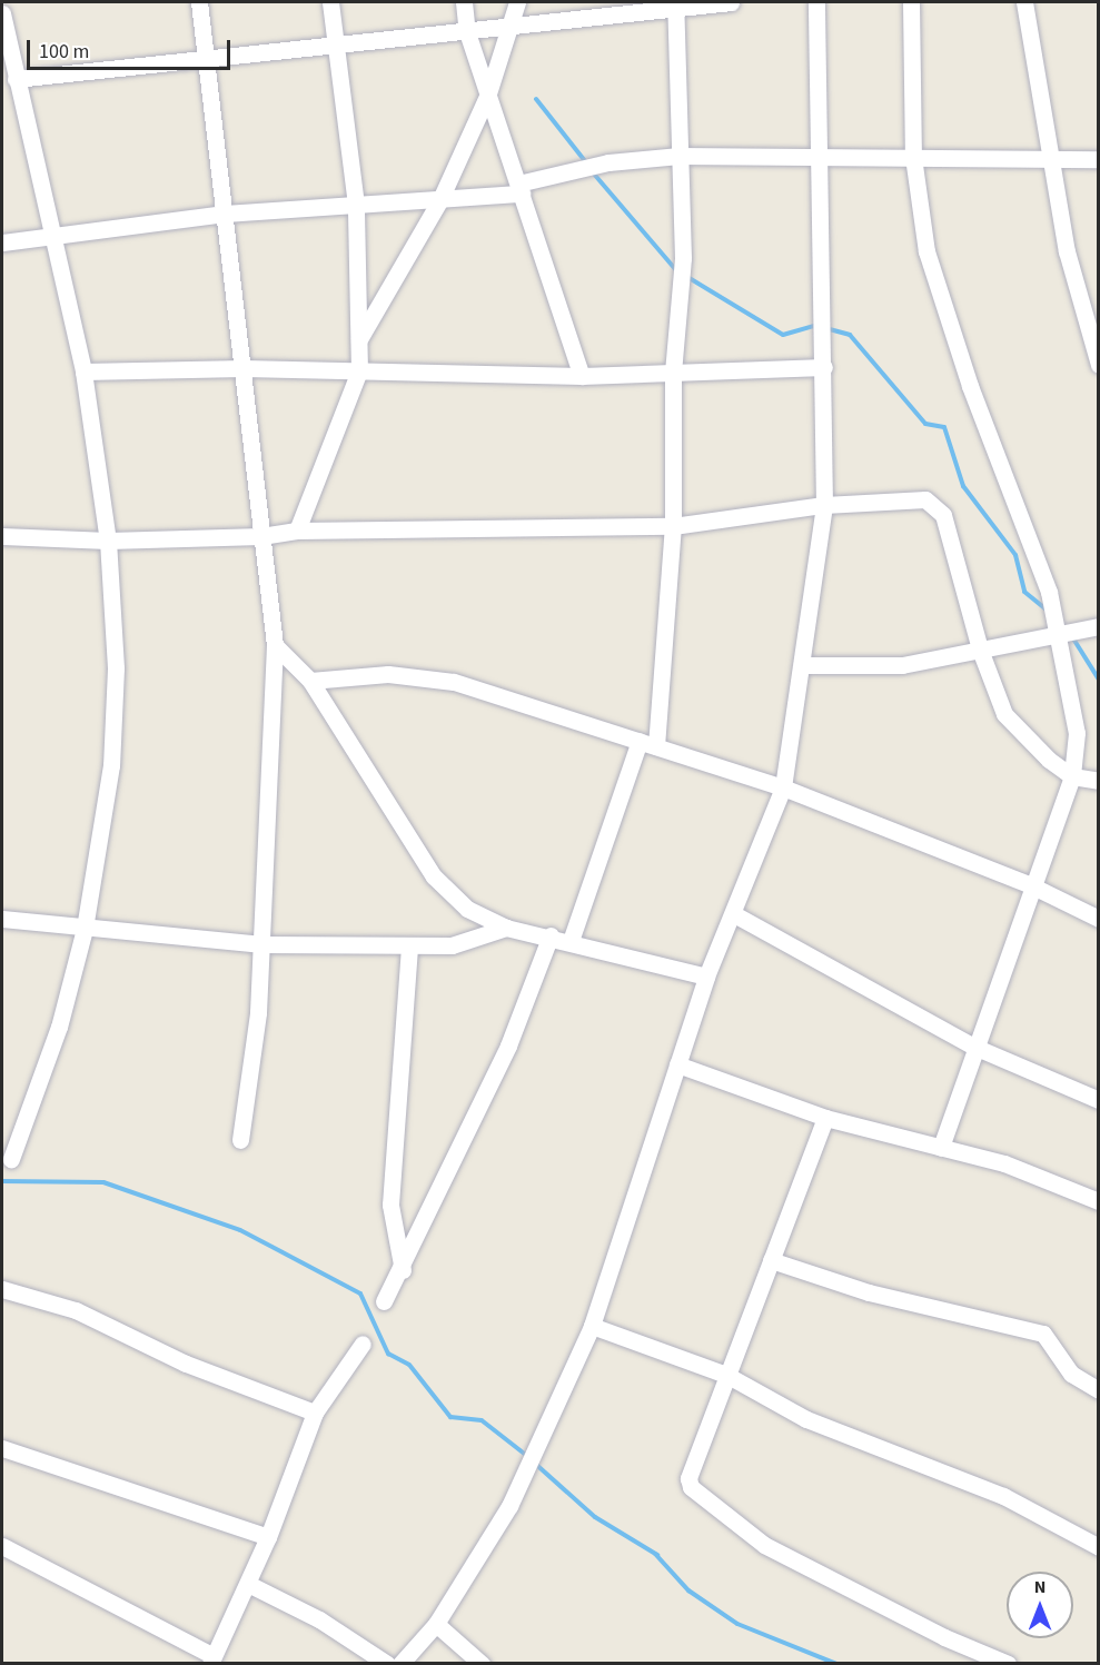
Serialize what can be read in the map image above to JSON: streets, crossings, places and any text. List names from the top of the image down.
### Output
{
  "scale_bar": "100 m",
  "north": "top"
}
